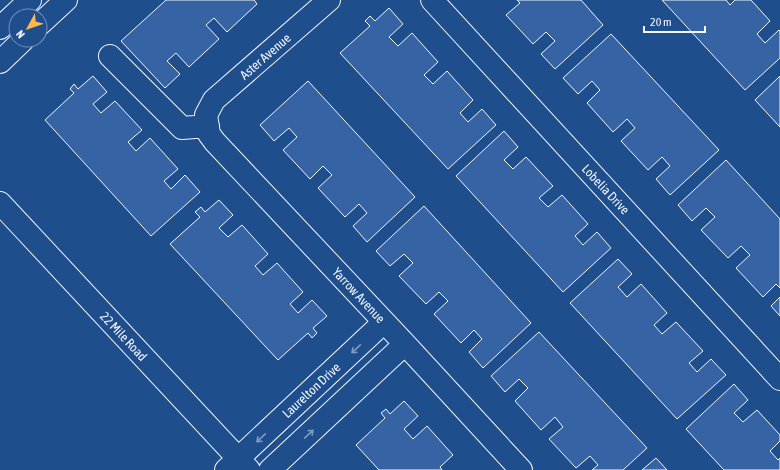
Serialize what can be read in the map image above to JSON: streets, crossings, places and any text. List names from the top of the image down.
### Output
{
  "streets": {
    "street": [
      "Aster Avenue",
      "Lobelia Drive",
      "Yarrow Avenue",
      "22 Mile Road",
      "Laurelton Drive"
    ]
  },
  "crossings": [
    ["Aster Avenue", "Yarrow Avenue"],
    ["Yarrow Avenue", "Laurelton Drive"],
    ["22 Mile Road", "Laurelton Drive"]
  ],
  "scale_bar": "20 m",
  "north": "bottom left"
}
